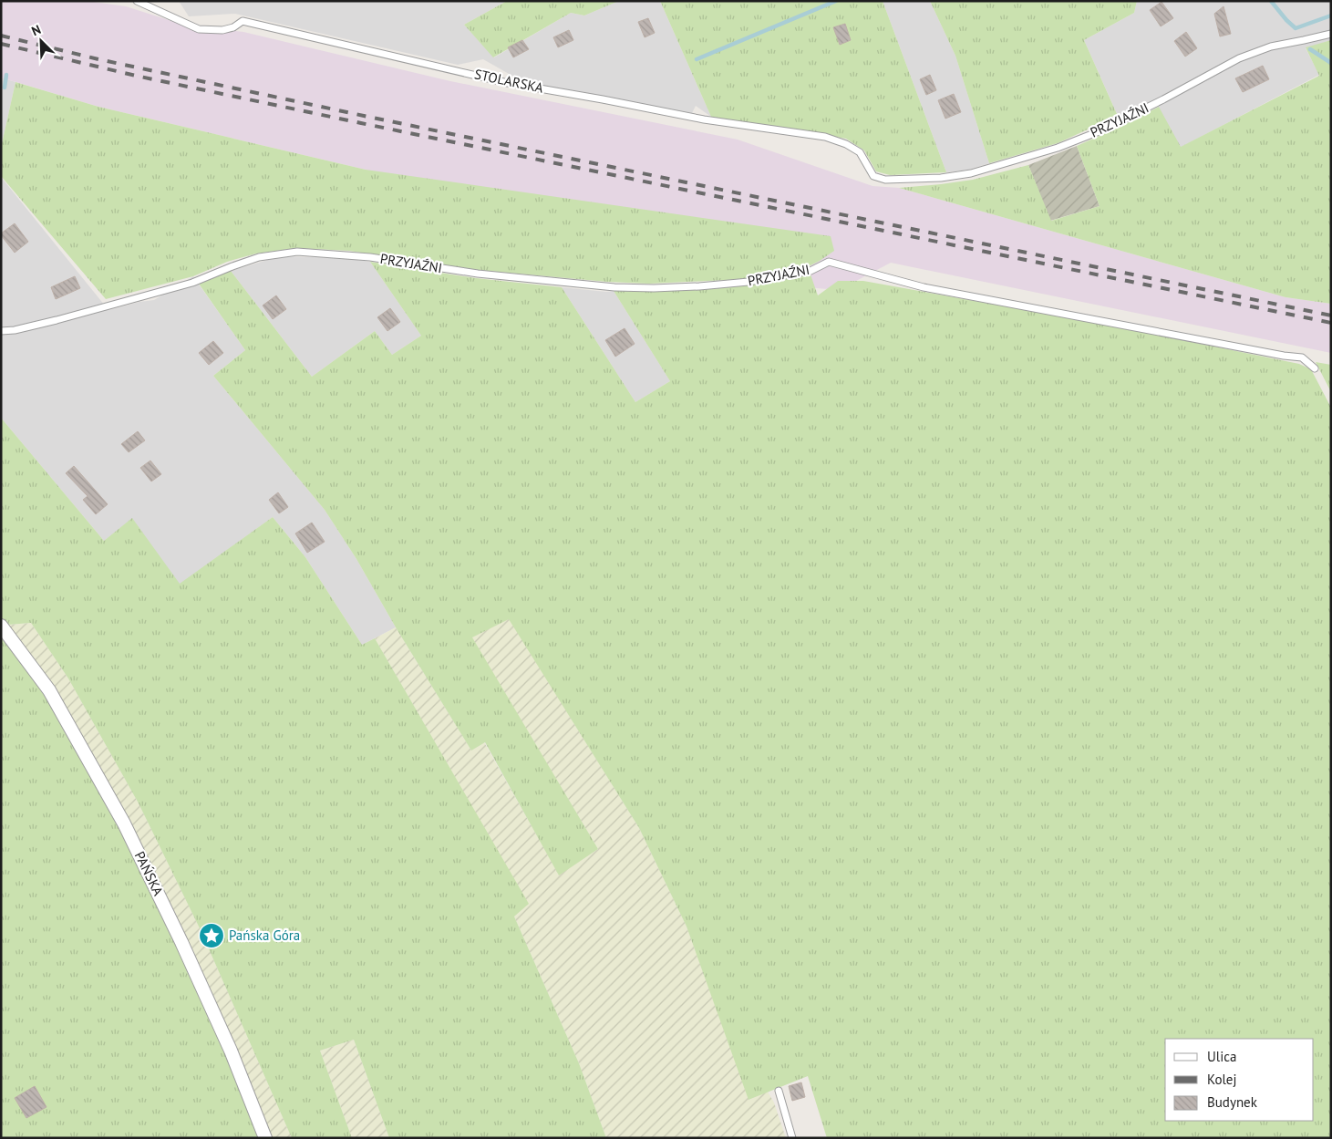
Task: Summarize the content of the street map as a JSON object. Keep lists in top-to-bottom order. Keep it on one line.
{"streets":{"street":["PAŃSKA"],"lane":["STOLARSKA","PRZYJAŹNI"]},"crossings":[["STOLARSKA","PRZYJAŹNI"]],"places":{"place":["Pańska Góra"]},"legend":["Ulica","Kolej","Budynek"],"north":"top left"}
